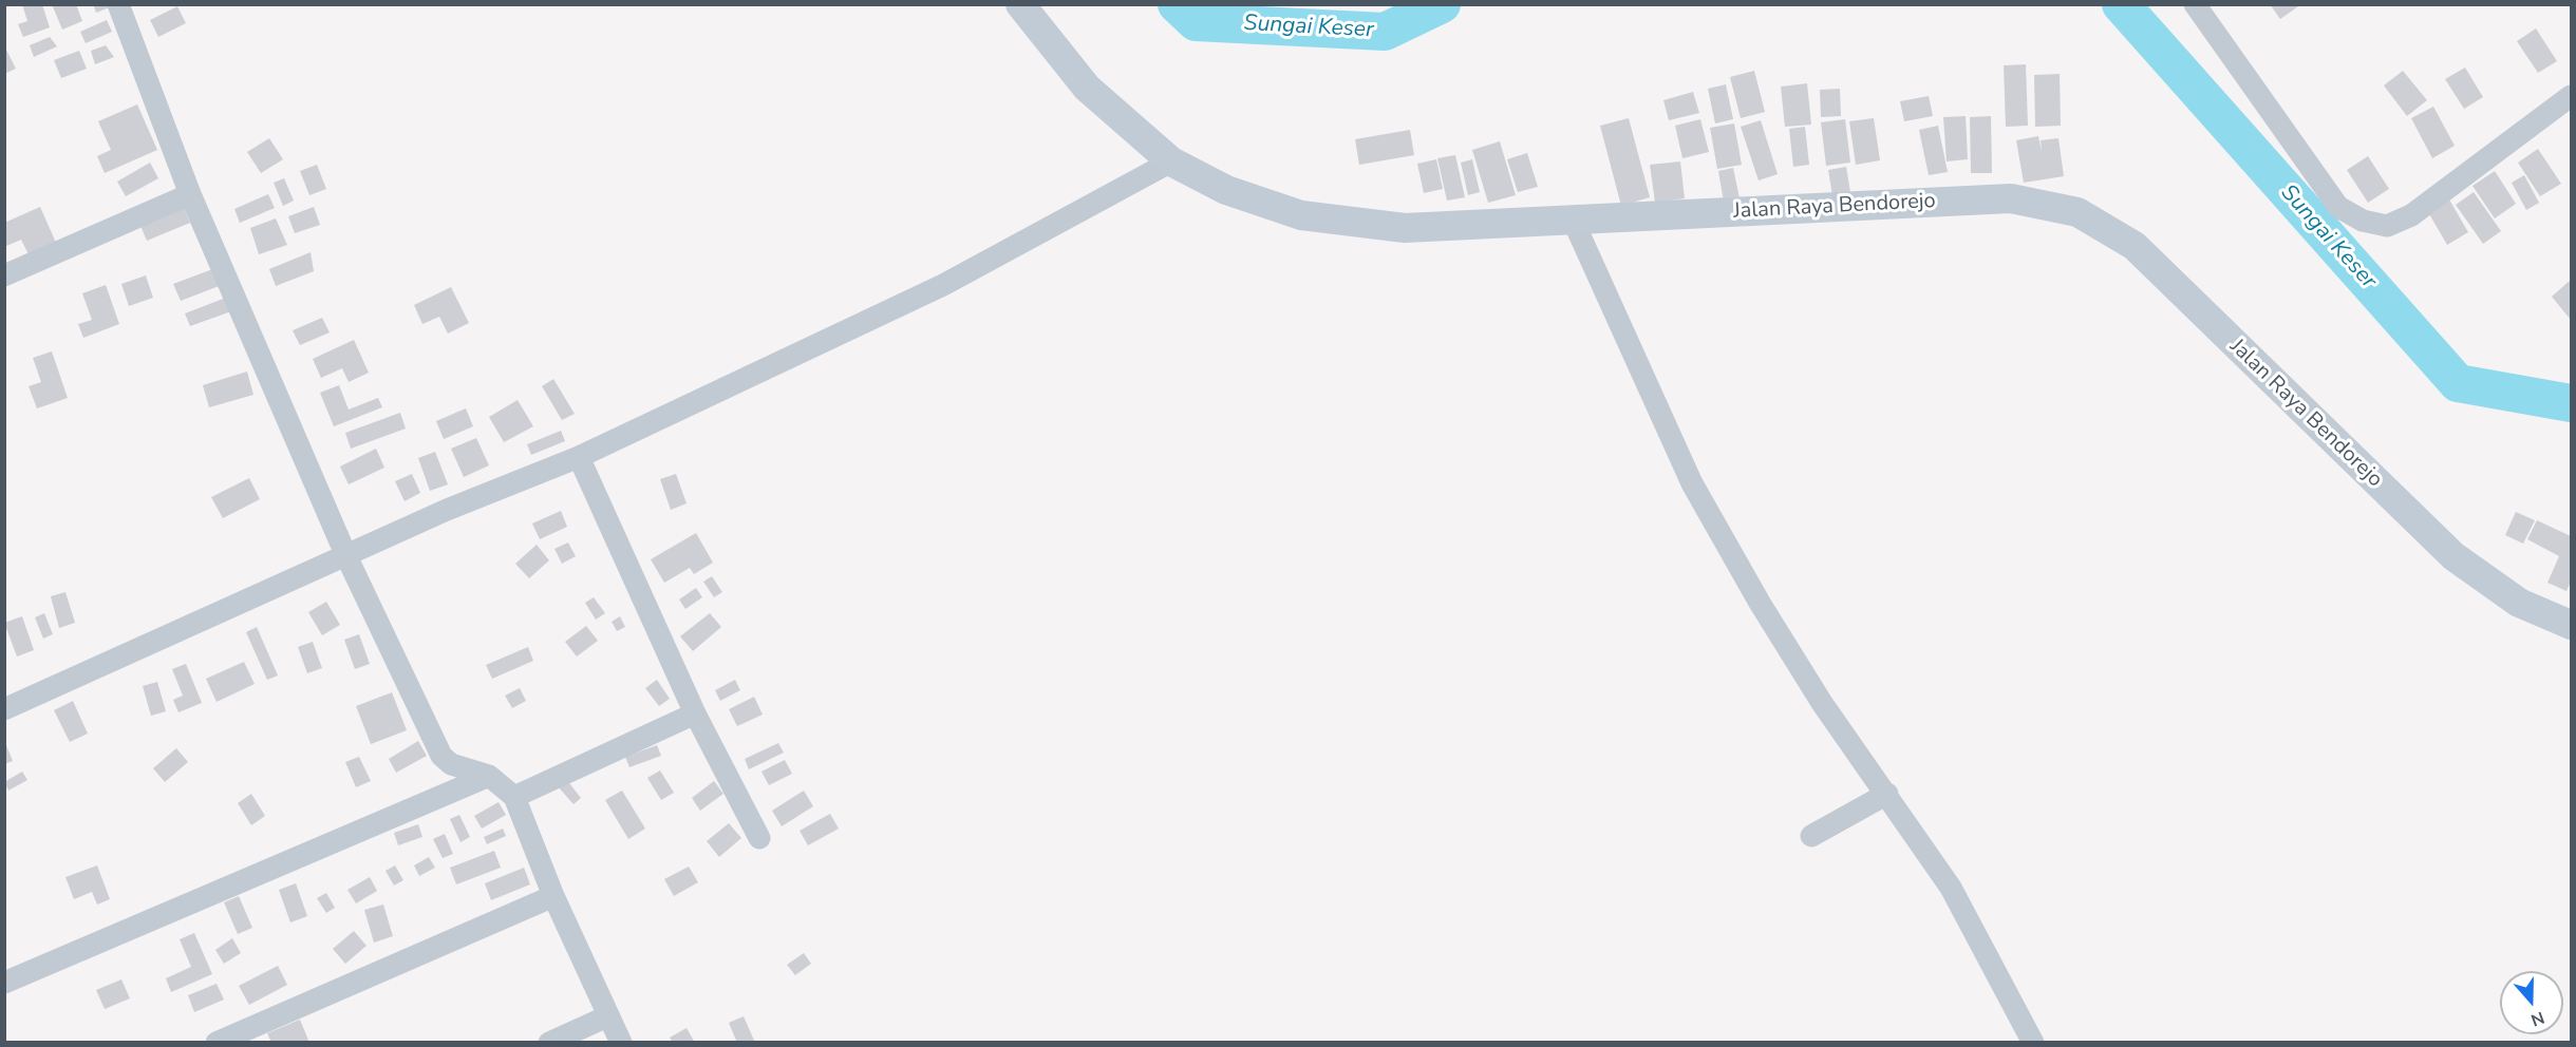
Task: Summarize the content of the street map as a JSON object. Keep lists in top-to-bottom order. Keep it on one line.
{"streets":{"main road":["Jalan Raya Bendorejo"]},"water":["Sungai Keser"],"north":"bottom"}
